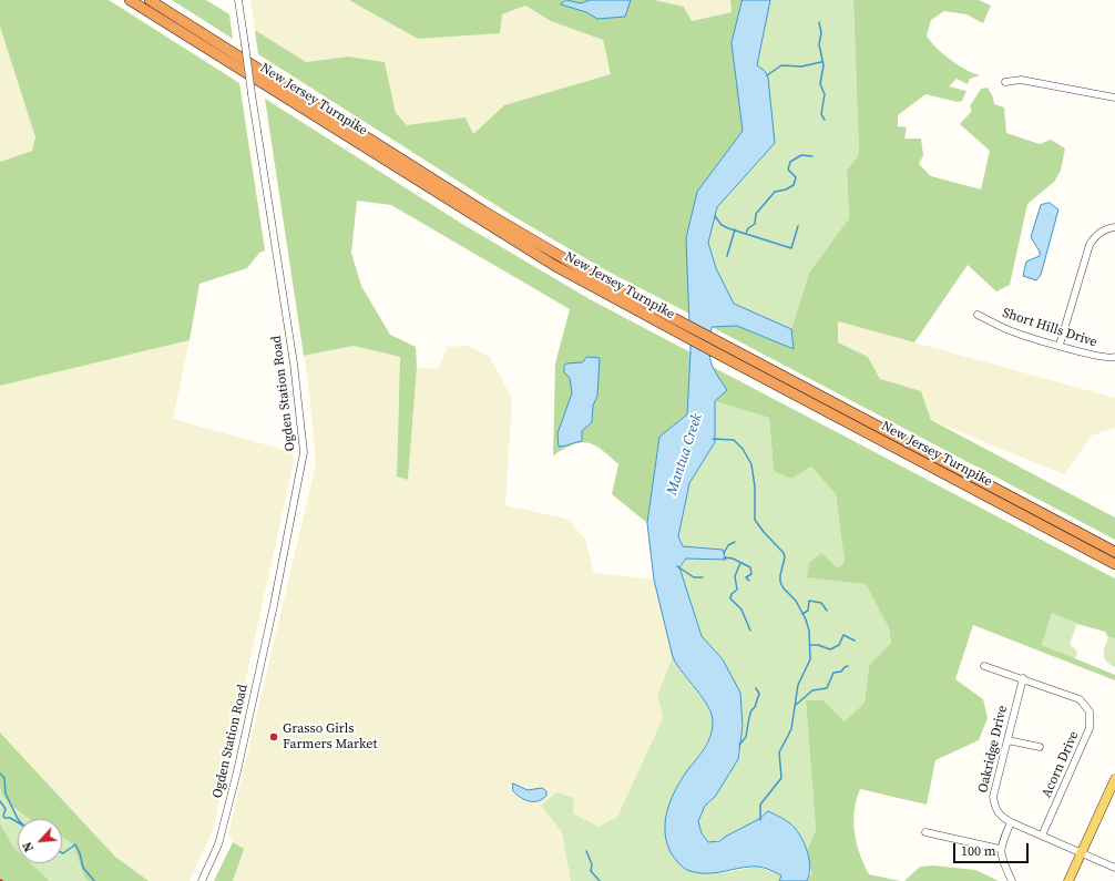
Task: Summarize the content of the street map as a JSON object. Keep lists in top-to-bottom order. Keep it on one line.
{"streets":{"highway":["New Jersey Turnpike"],"street":["Short Hills Drive","Ogden Station Road","Oakridge Drive","Acorn Drive"]},"crossings":[["Oakridge Drive","Acorn Drive"]],"water":["Mantua Creek"],"places":["Grasso Girls Farmers Market"],"scale_bar":"100 m","north":"bottom left"}
